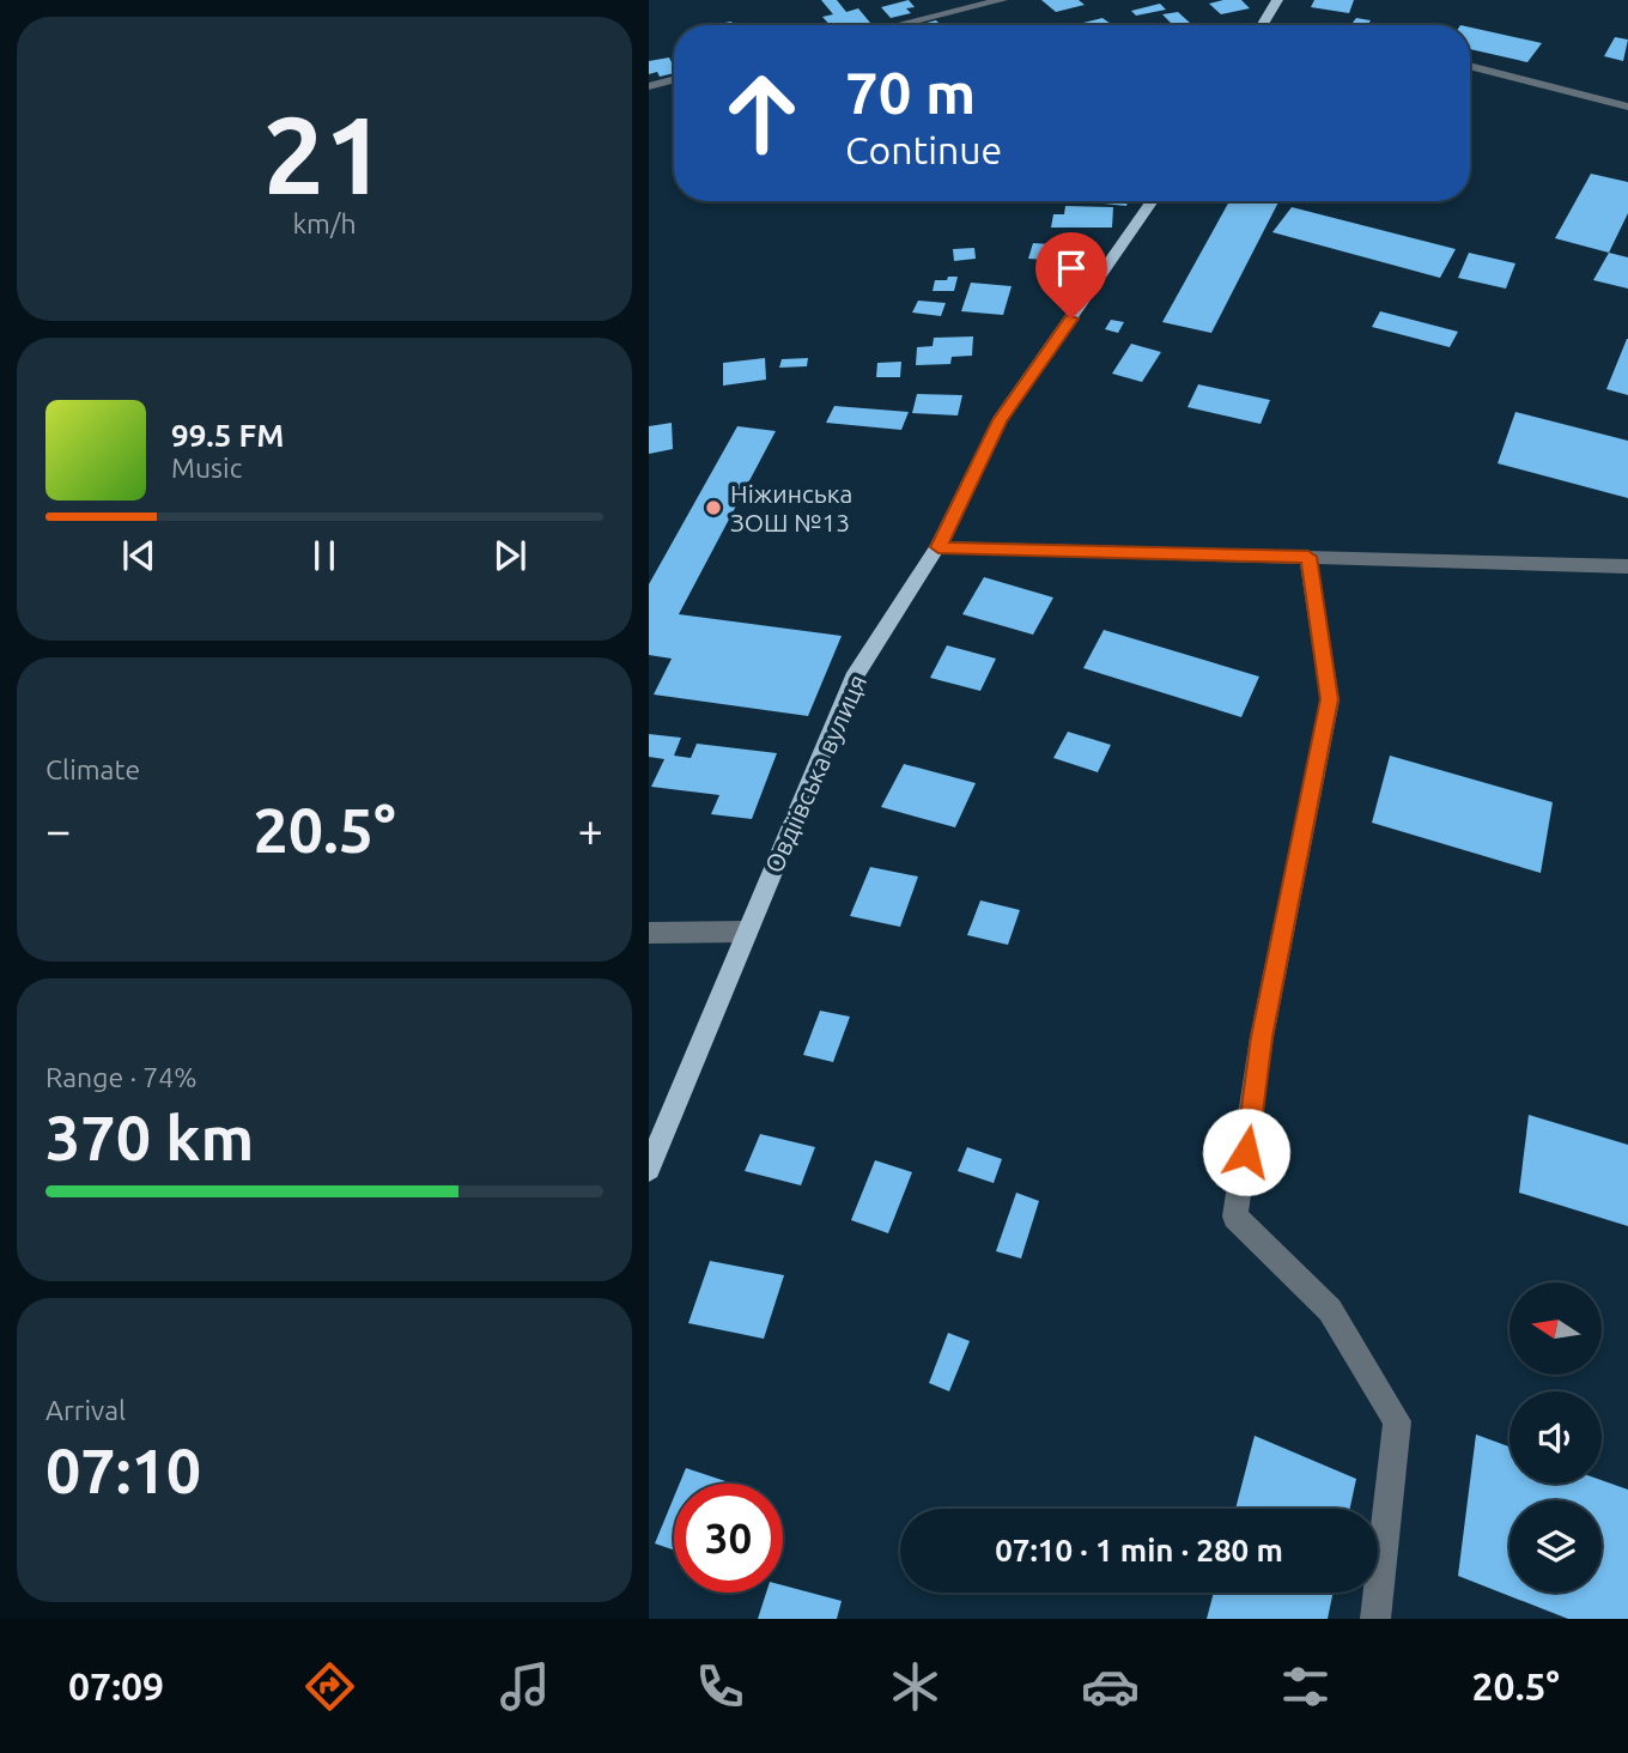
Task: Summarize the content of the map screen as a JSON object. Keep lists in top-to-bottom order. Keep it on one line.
{"streets":{"main road":["Овдіївська вулиця"]},"places":["Ніжинська ЗОШ №13"],"north":"left","page":{"tile":[["21","km/h"],"Climate",["Range · 74%","370 km"],["Arrival","07:10"]],"turn":["70 m","Continue"],"song":["99.5 FM","Music"],"heat":["−","20.5°","+"],"limit":"30","trip":"07:10 · 1 min · 280 m","tabs":["07:09","20.5°"]}}
